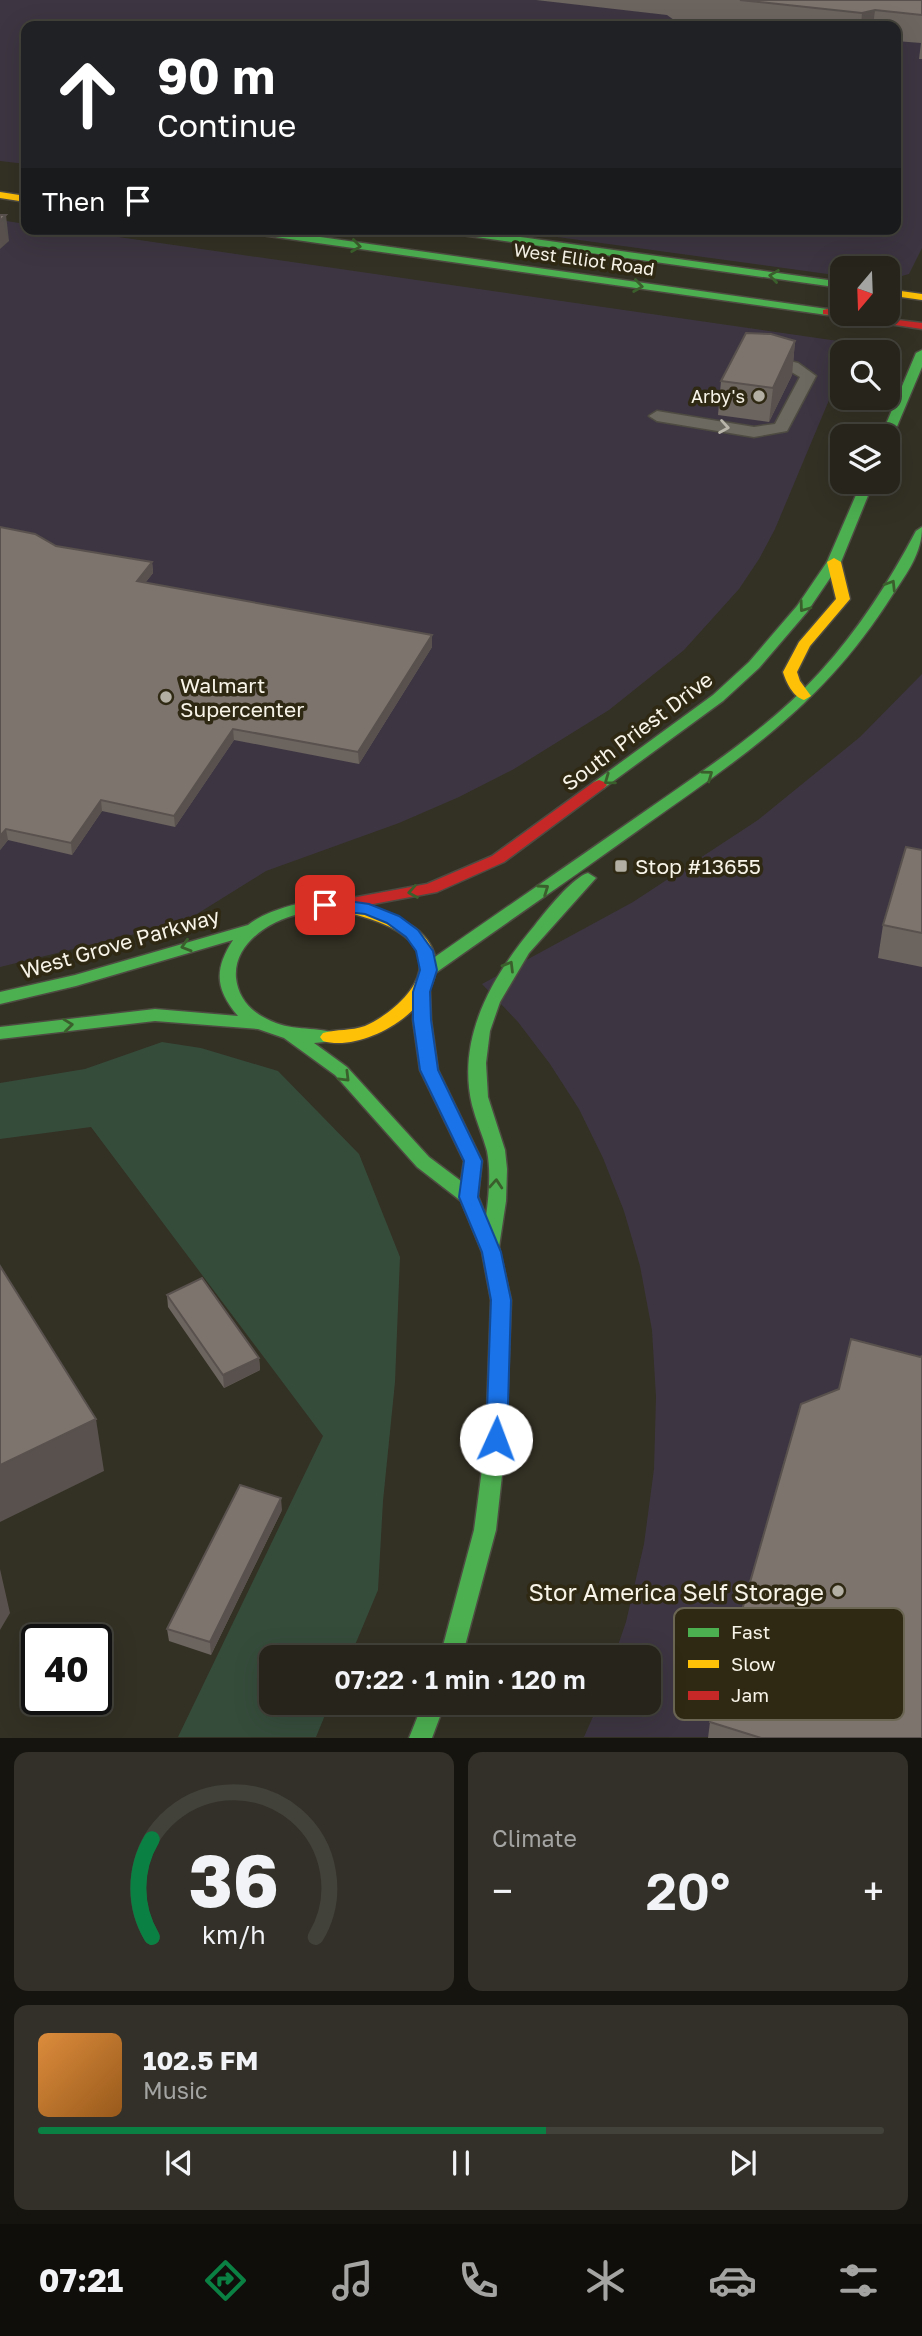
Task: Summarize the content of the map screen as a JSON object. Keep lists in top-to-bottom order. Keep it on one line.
{"streets":{"main road":["West Elliot Road","South Priest Drive","West Grove Parkway"]},"crossings":[["South Priest Drive","West Grove Parkway"]],"places":{"other":["Arby's","Walmart Supercenter","Stor America Self Storage"],"transit":["Stop #13655"]},"legend":["Fast","Slow","Jam"],"north":"bottom","page":{"turn":["90 m","Continue"],"then":"Then","limit":"40","trip":"07:22 · 1 min · 120 m","tile":"Climate","heat":["−","20°","+"],"song":["102.5 FM","Music"],"tabs":"07:21","gauge":["36","km/h"]}}
